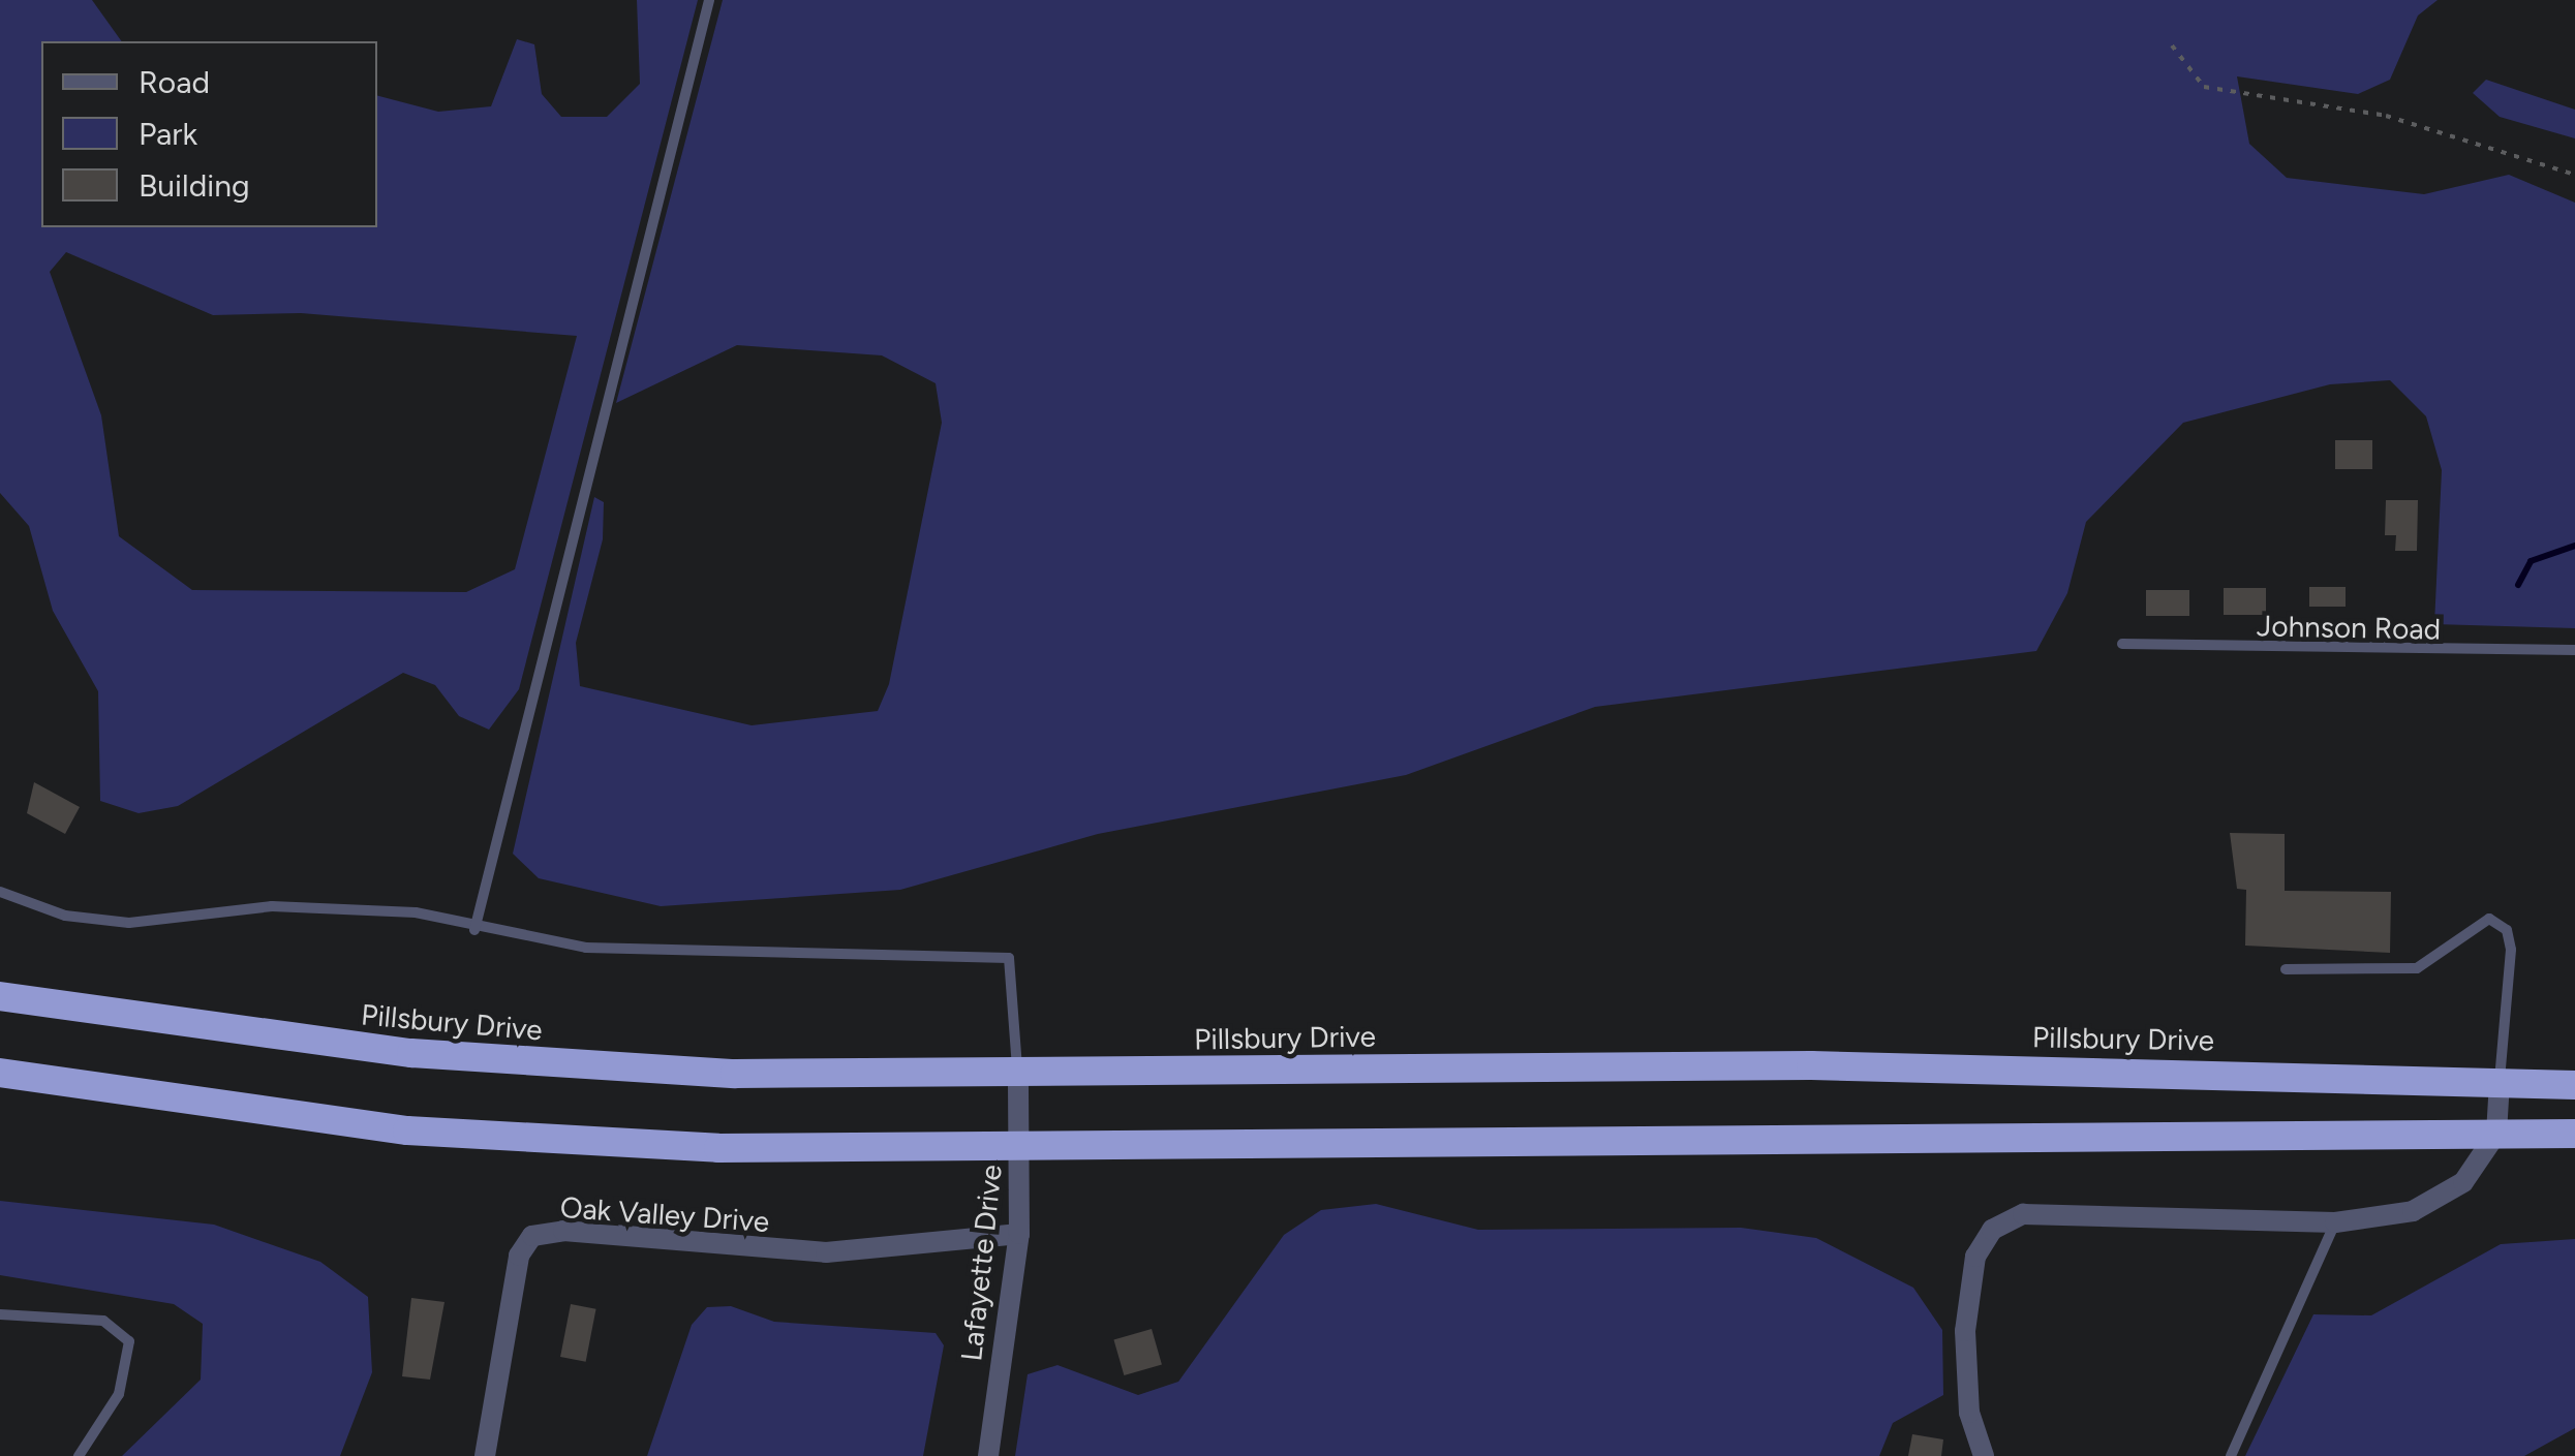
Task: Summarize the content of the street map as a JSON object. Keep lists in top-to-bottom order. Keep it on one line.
{"streets":{"highway":["Pillsbury Drive"],"street":["Oak Valley Drive","Lafayette Drive"],"lane":["Johnson Road"]},"crossings":[["Pillsbury Drive","Lafayette Drive"],["Oak Valley Drive","Lafayette Drive"]],"legend":["Road","Park","Building"]}
